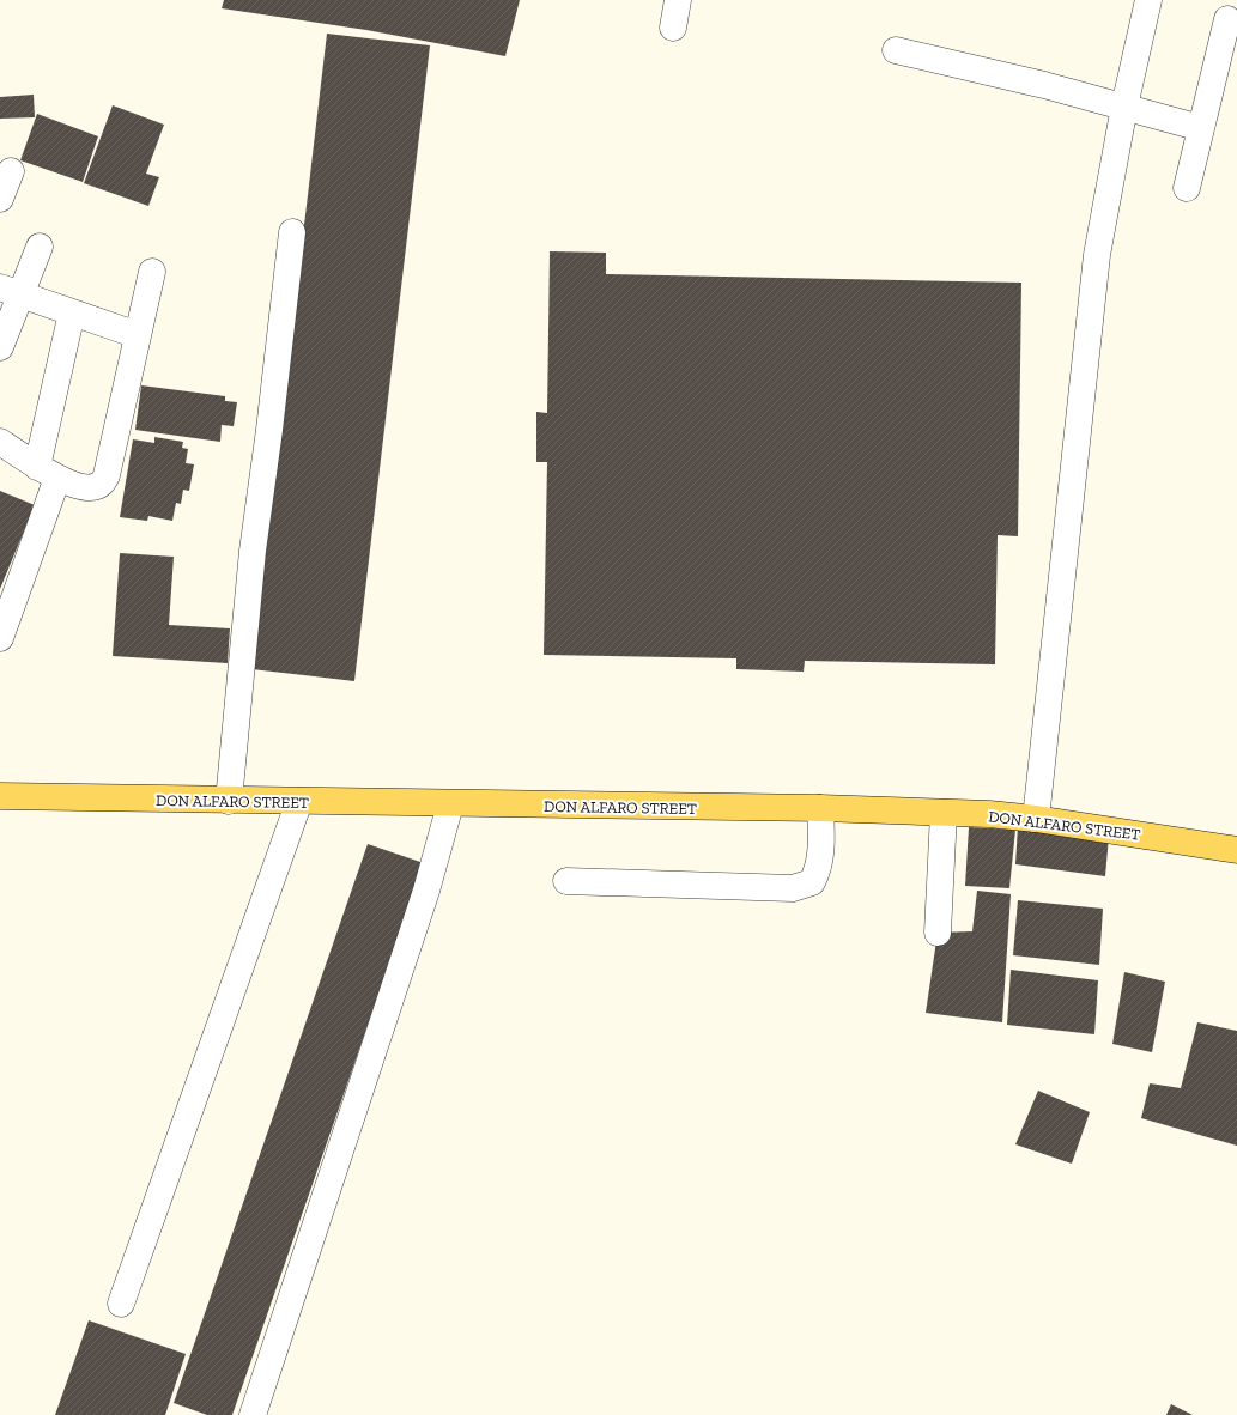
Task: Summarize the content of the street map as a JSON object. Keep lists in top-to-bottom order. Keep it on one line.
{"streets":{"main road":["DON ALFARO STREET"]}}
